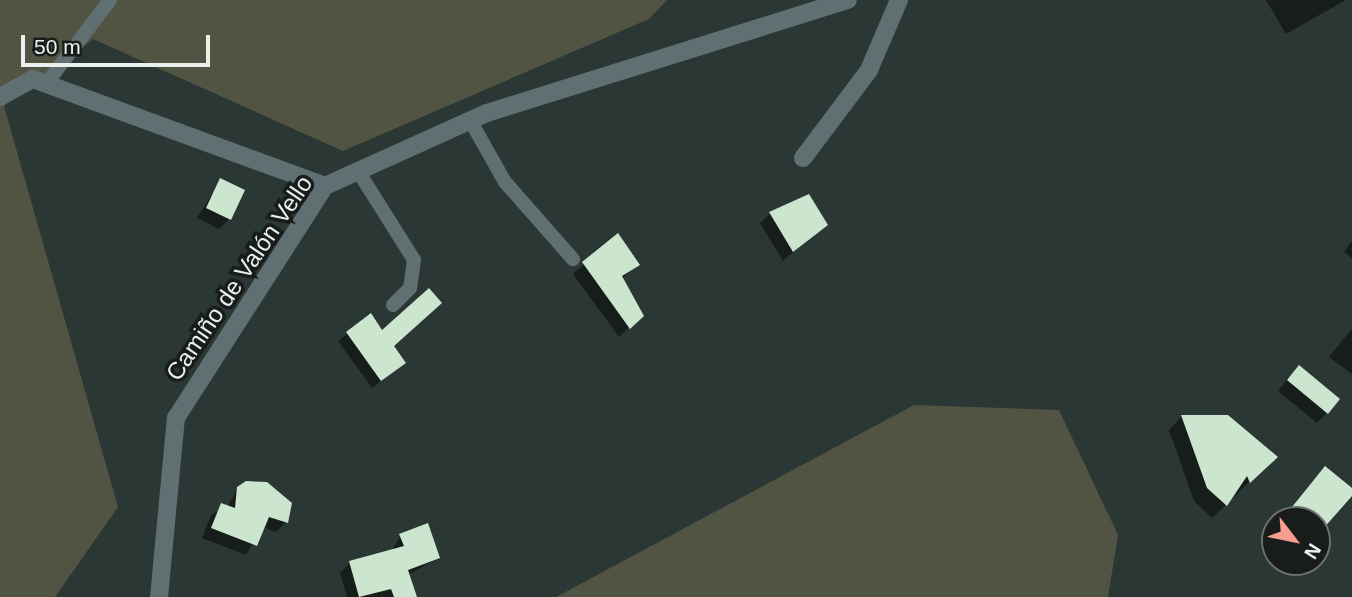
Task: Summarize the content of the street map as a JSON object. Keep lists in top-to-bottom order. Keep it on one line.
{"streets":{"street":["Camiño de Valón Vello"]},"scale_bar":"50 m","north":"bottom right"}
